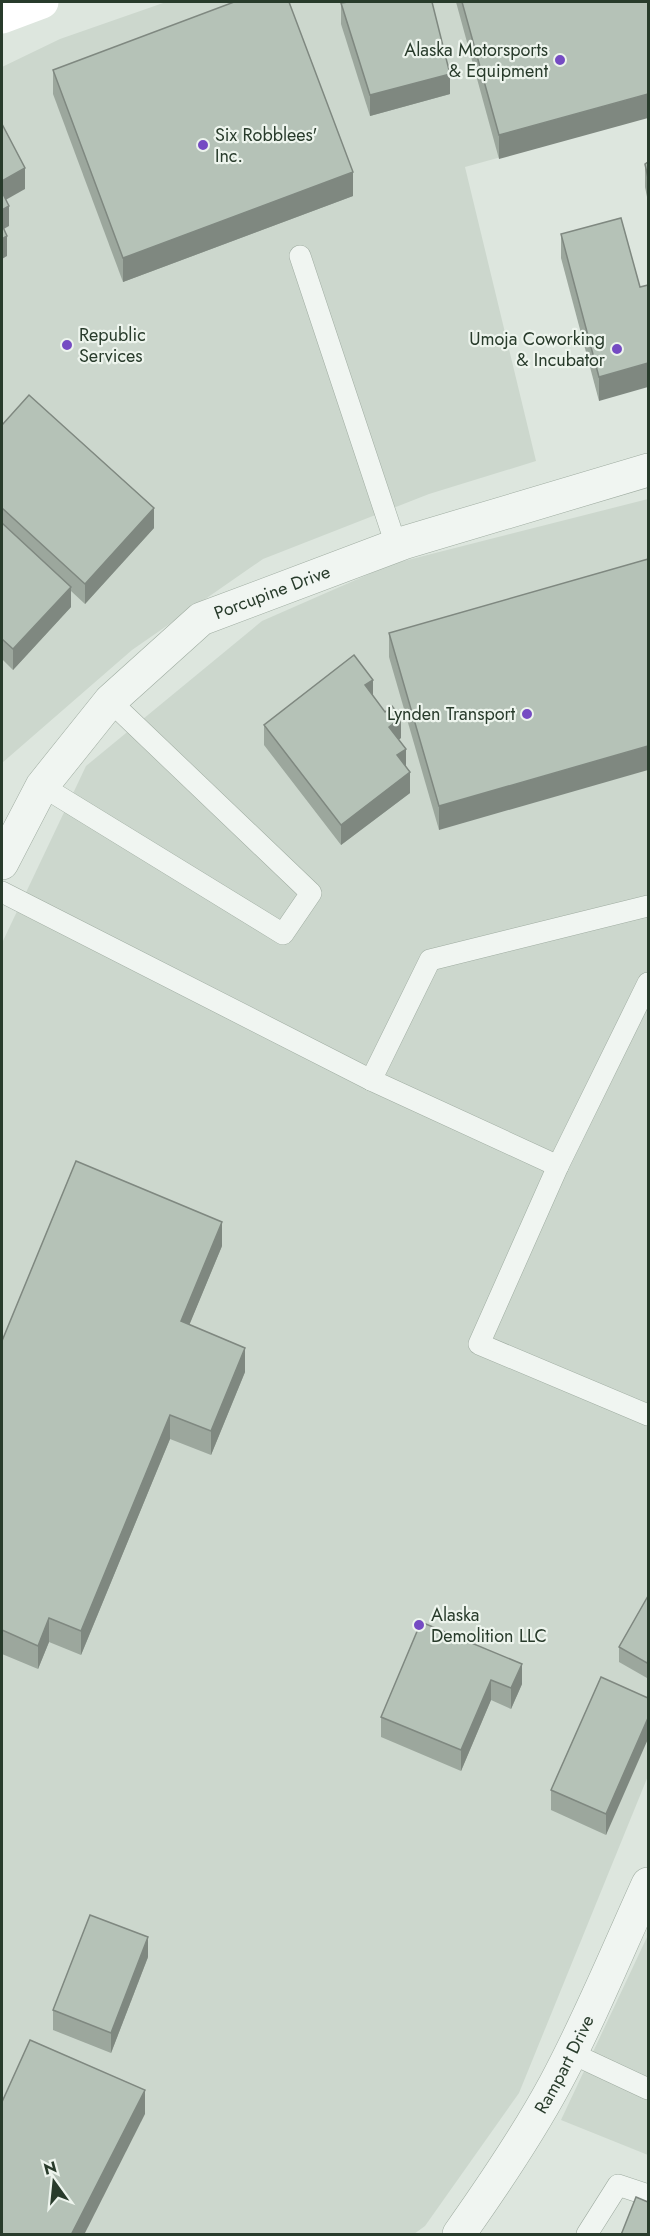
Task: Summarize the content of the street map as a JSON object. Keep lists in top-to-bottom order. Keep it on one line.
{"streets":{"street":["Porcupine Drive","Rampart Drive"]},"places":["Alaska Motorsports & Equipment","Six Robblees' Inc.","Republic Services","Umoja Coworking & Incubator","Lynden Transport","Alaska Demolition LLC"],"north":"top"}
